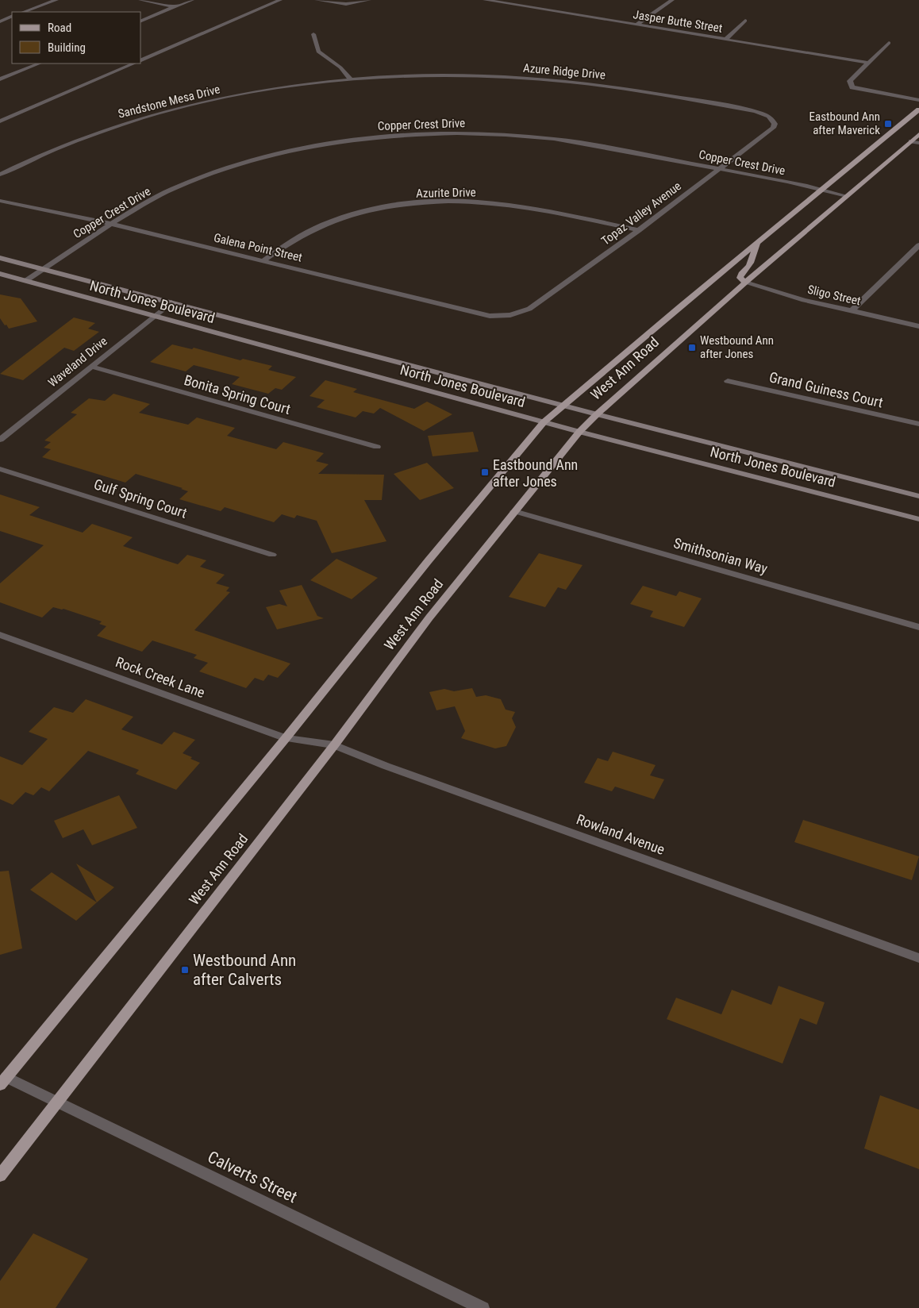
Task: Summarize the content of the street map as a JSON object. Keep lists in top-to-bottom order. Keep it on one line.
{"streets":{"main road":["North Jones Boulevard","West Ann Road"],"street":["Jasper Butte Street","Azure Ridge Drive","Sandstone Mesa Drive","Copper Crest Drive","Azurite Drive","Topaz Valley Avenue","Galena Point Street","Sligo Street","Waveland Drive","Grand Guiness Court","Bonita Spring Court","Gulf Spring Court","Smithsonian Way","Rock Creek Lane","Rowland Avenue","Calverts Street"]},"crossings":[["Azure Ridge Drive","Sandstone Mesa Drive"],["Azure Ridge Drive","Topaz Valley Avenue"],["Copper Crest Drive","Topaz Valley Avenue"],["Copper Crest Drive","Galena Point Street"],["Copper Crest Drive","North Jones Boulevard"],["Copper Crest Drive","West Ann Road"],["Azurite Drive","Topaz Valley Avenue"],["Azurite Drive","Galena Point Street"],["Topaz Valley Avenue","Galena Point Street"],["Sligo Street","West Ann Road"],["North Jones Boulevard","Waveland Drive"],["North Jones Boulevard","West Ann Road"],["Waveland Drive","Bonita Spring Court"],["West Ann Road","Smithsonian Way"],["West Ann Road","Rock Creek Lane"],["West Ann Road","Rowland Avenue"],["West Ann Road","Calverts Street"],["Rock Creek Lane","Rowland Avenue"]],"places":{"transit":["Eastbound Ann after Maverick","Westbound Ann after Jones","Eastbound Ann after Jones","Westbound Ann after Calverts"]},"legend":["Road","Building"]}
